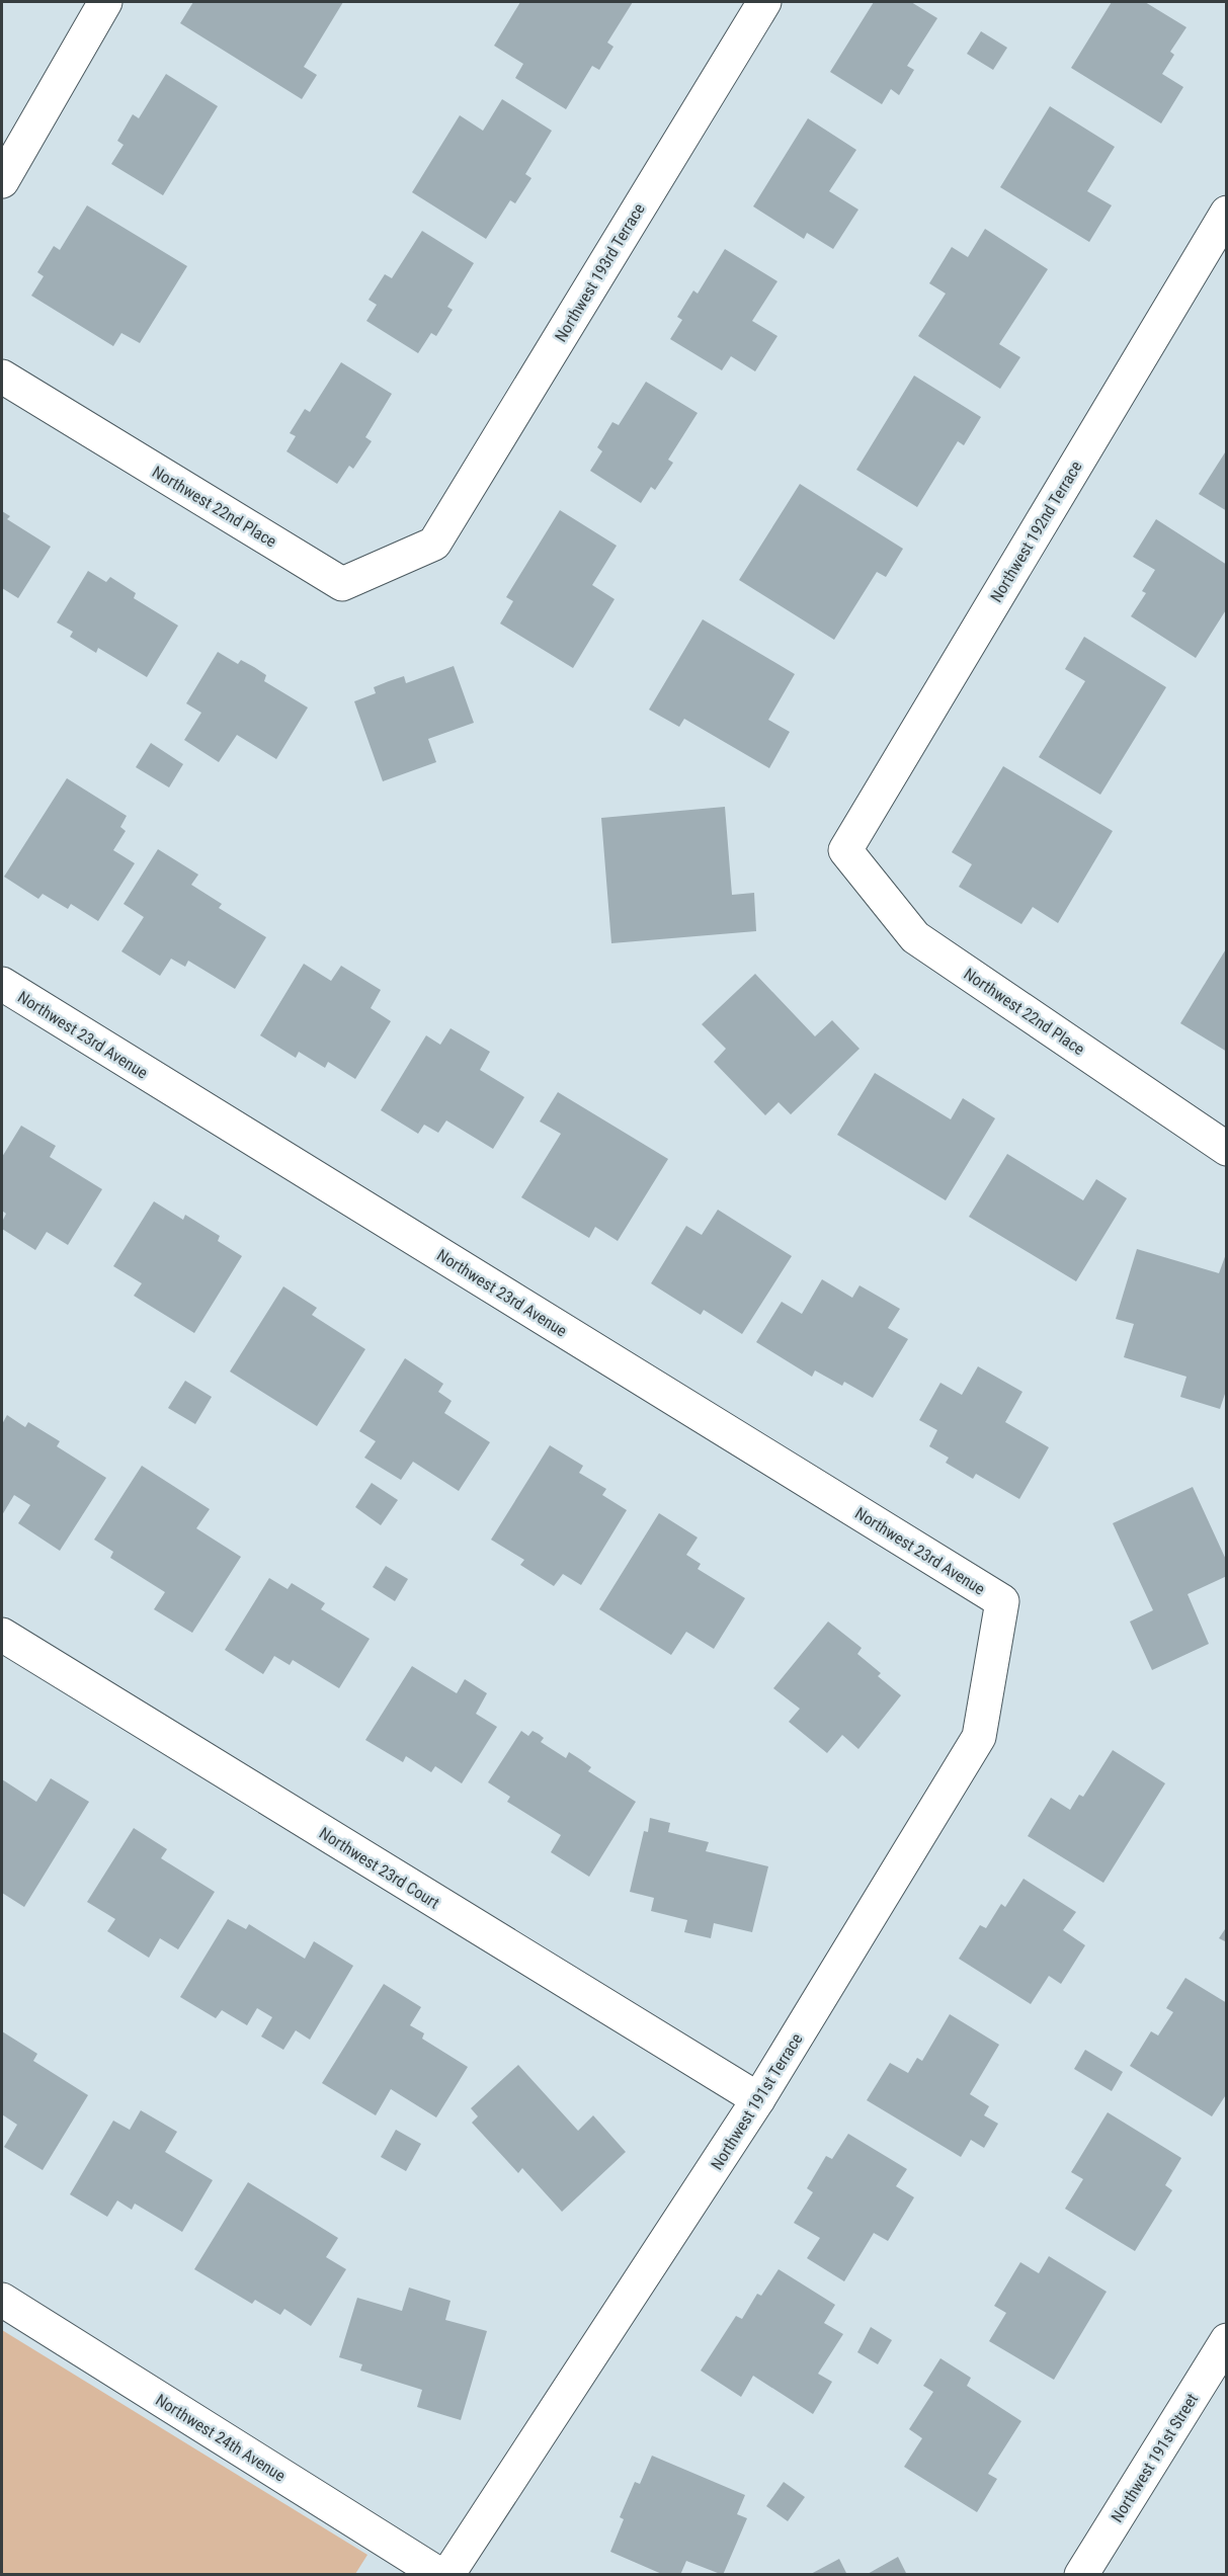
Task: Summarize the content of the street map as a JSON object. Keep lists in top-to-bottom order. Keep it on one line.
{"streets":{"street":["Northwest 193rd Terrace","Northwest 22nd Place","Northwest 192nd Terrace","Northwest 23rd Avenue","Northwest 23rd Court","Northwest 191st Terrace","Northwest 24th Avenue","Northwest 191st Street"]},"crossings":[["Northwest 193rd Terrace","Northwest 22nd Place"],["Northwest 22nd Place","Northwest 192nd Terrace"],["Northwest 23rd Avenue","Northwest 191st Terrace"],["Northwest 23rd Court","Northwest 191st Terrace"]]}
